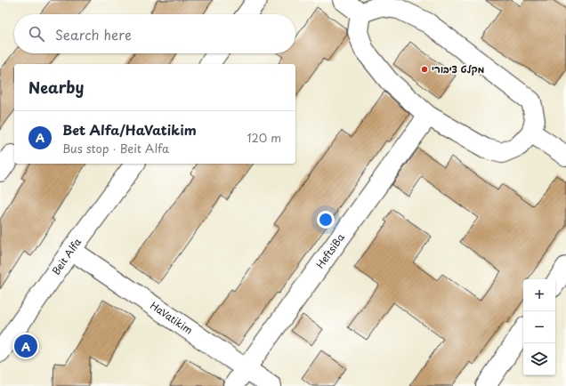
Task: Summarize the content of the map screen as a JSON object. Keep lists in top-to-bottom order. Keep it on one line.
{"streets":{"street":["HeftsiBa","Beit Alfa","HaVatikim"]},"crossings":[["HeftsiBa","HaVatikim"],["Beit Alfa","HaVatikim"]],"places":["מקלט ציבורי"],"page":{"search":"Search here","heading":"Nearby","list":[{"mark":"A","name":"Bet Alfa/HaVatikim","note":"Bus stop · Beit Alfa","value":"120 m"}],"map_buttons":["+","−"],"pins":"A"}}
